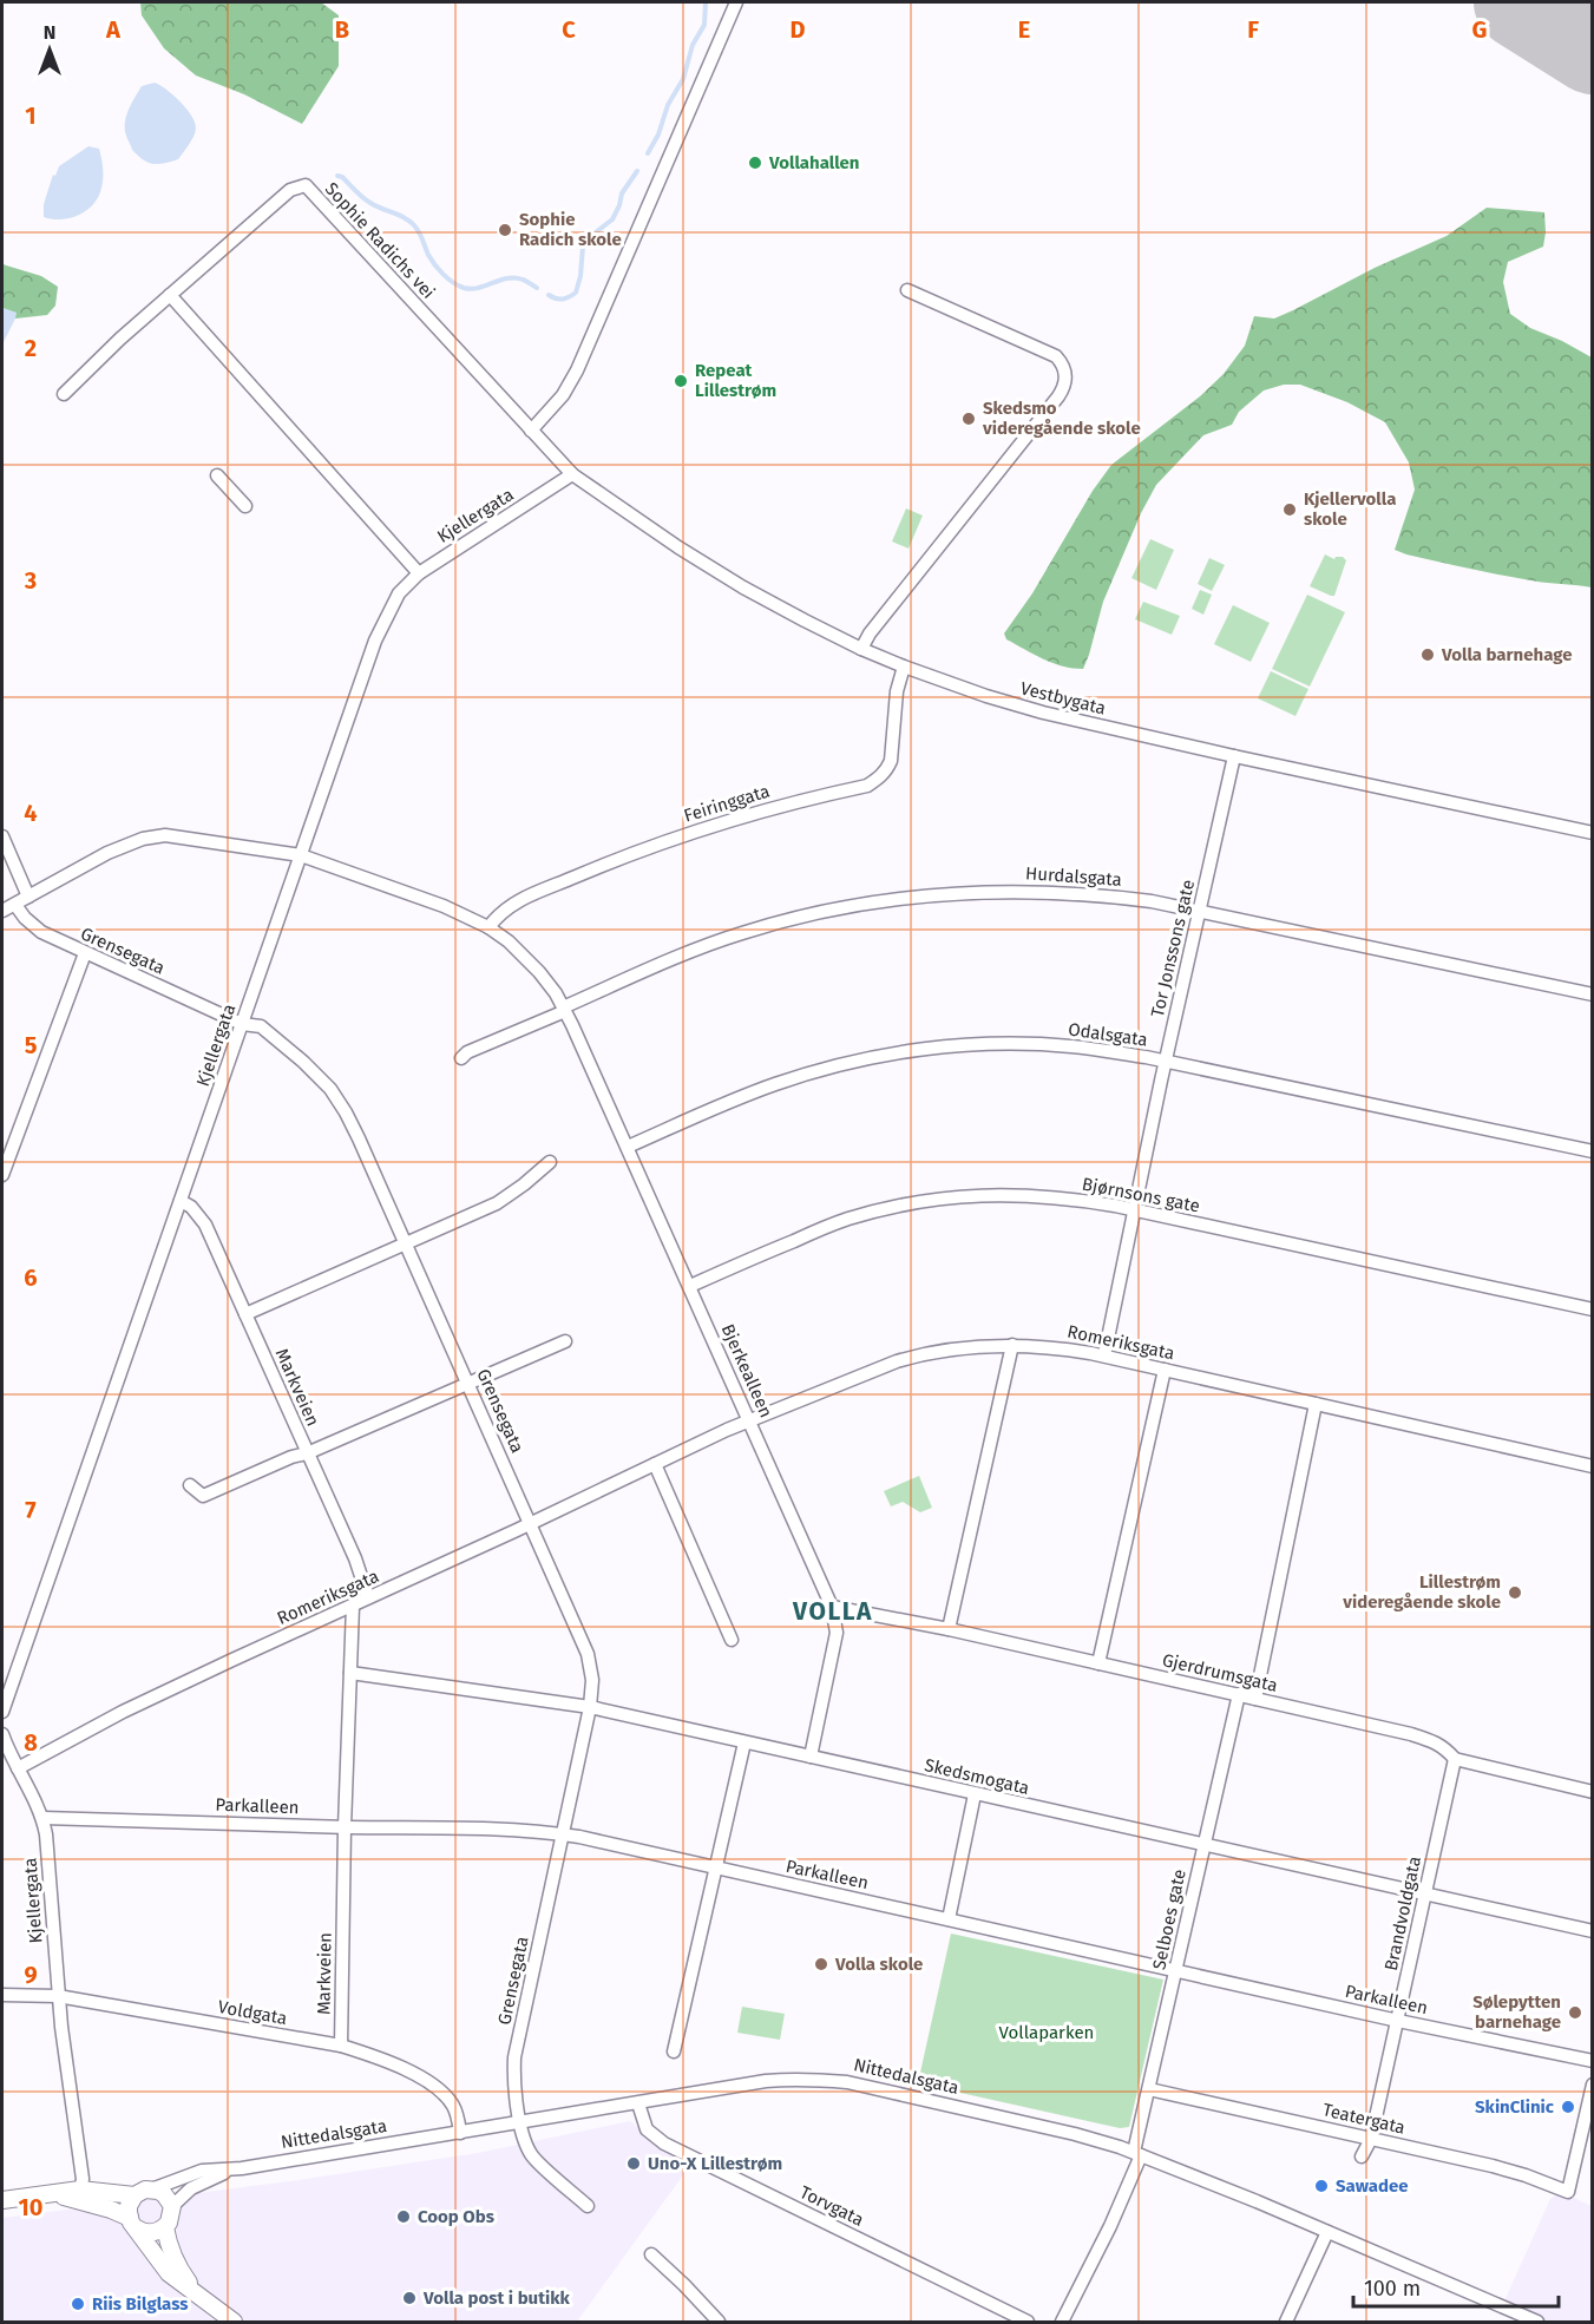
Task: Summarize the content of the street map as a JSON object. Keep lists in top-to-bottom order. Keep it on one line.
{"streets":{"street":["Sophie Radichs vei","Kjellergata","Vestbygata","Feiringgata","Hurdalsgata","Tor Jonssons gate","Grensegata","Odalsgata","Bjørnsons gate","Romeriksgata","Bjerkealleen","Markveien","Gjerdrumsgata","Skedsmogata","Parkalleen","Brandvoldgata","Selboes gate","Voldgata","Nittedalsgata","Teatergata","Torvgata"]},"crossings":[["Sophie Radichs vei","Kjellergata"],["Sophie Radichs vei","Vestbygata"],["Kjellergata","Vestbygata"],["Kjellergata","Grensegata"],["Kjellergata","Romeriksgata"],["Kjellergata","Bjerkealleen"],["Kjellergata","Markveien"],["Kjellergata","Parkalleen"],["Kjellergata","Voldgata"],["Vestbygata","Feiringgata"],["Vestbygata","Tor Jonssons gate"],["Feiringgata","Bjerkealleen"],["Hurdalsgata","Tor Jonssons gate"],["Hurdalsgata","Bjerkealleen"],["Tor Jonssons gate","Odalsgata"],["Tor Jonssons gate","Bjørnsons gate"],["Tor Jonssons gate","Romeriksgata"],["Grensegata","Romeriksgata"],["Grensegata","Bjerkealleen"],["Grensegata","Skedsmogata"],["Grensegata","Parkalleen"],["Grensegata","Nittedalsgata"],["Odalsgata","Bjerkealleen"],["Bjørnsons gate","Bjerkealleen"],["Romeriksgata","Bjerkealleen"],["Romeriksgata","Markveien"],["Bjerkealleen","Gjerdrumsgata"],["Bjerkealleen","Skedsmogata"],["Markveien","Skedsmogata"],["Markveien","Parkalleen"],["Markveien","Voldgata"],["Gjerdrumsgata","Brandvoldgata"],["Gjerdrumsgata","Selboes gate"],["Skedsmogata","Brandvoldgata"],["Skedsmogata","Selboes gate"],["Parkalleen","Brandvoldgata"],["Parkalleen","Selboes gate"],["Brandvoldgata","Teatergata"],["Selboes gate","Nittedalsgata"],["Selboes gate","Teatergata"],["Voldgata","Nittedalsgata"],["Nittedalsgata","Torvgata"]],"districts":["VOLLA"],"parks":["Vollaparken"],"places":["Vollahallen","Sophie Radich skole","Repeat Lillestrøm","Skedsmo videregående skole","Kjellervolla skole","Volla barnehage","Lillestrøm videregående skole","Volla skole","Sølepytten barnehage","SkinClinic","Uno-X Lillestrøm","Sawadee","Coop Obs","Volla post i butikk","Riis Bilglass"],"scale_bar":"100 m","north":"top","grid":{"columns":["A","B","C","D","E","F","G"],"rows":["1","2","3","4","5","6","7","8","9","10"]}}
